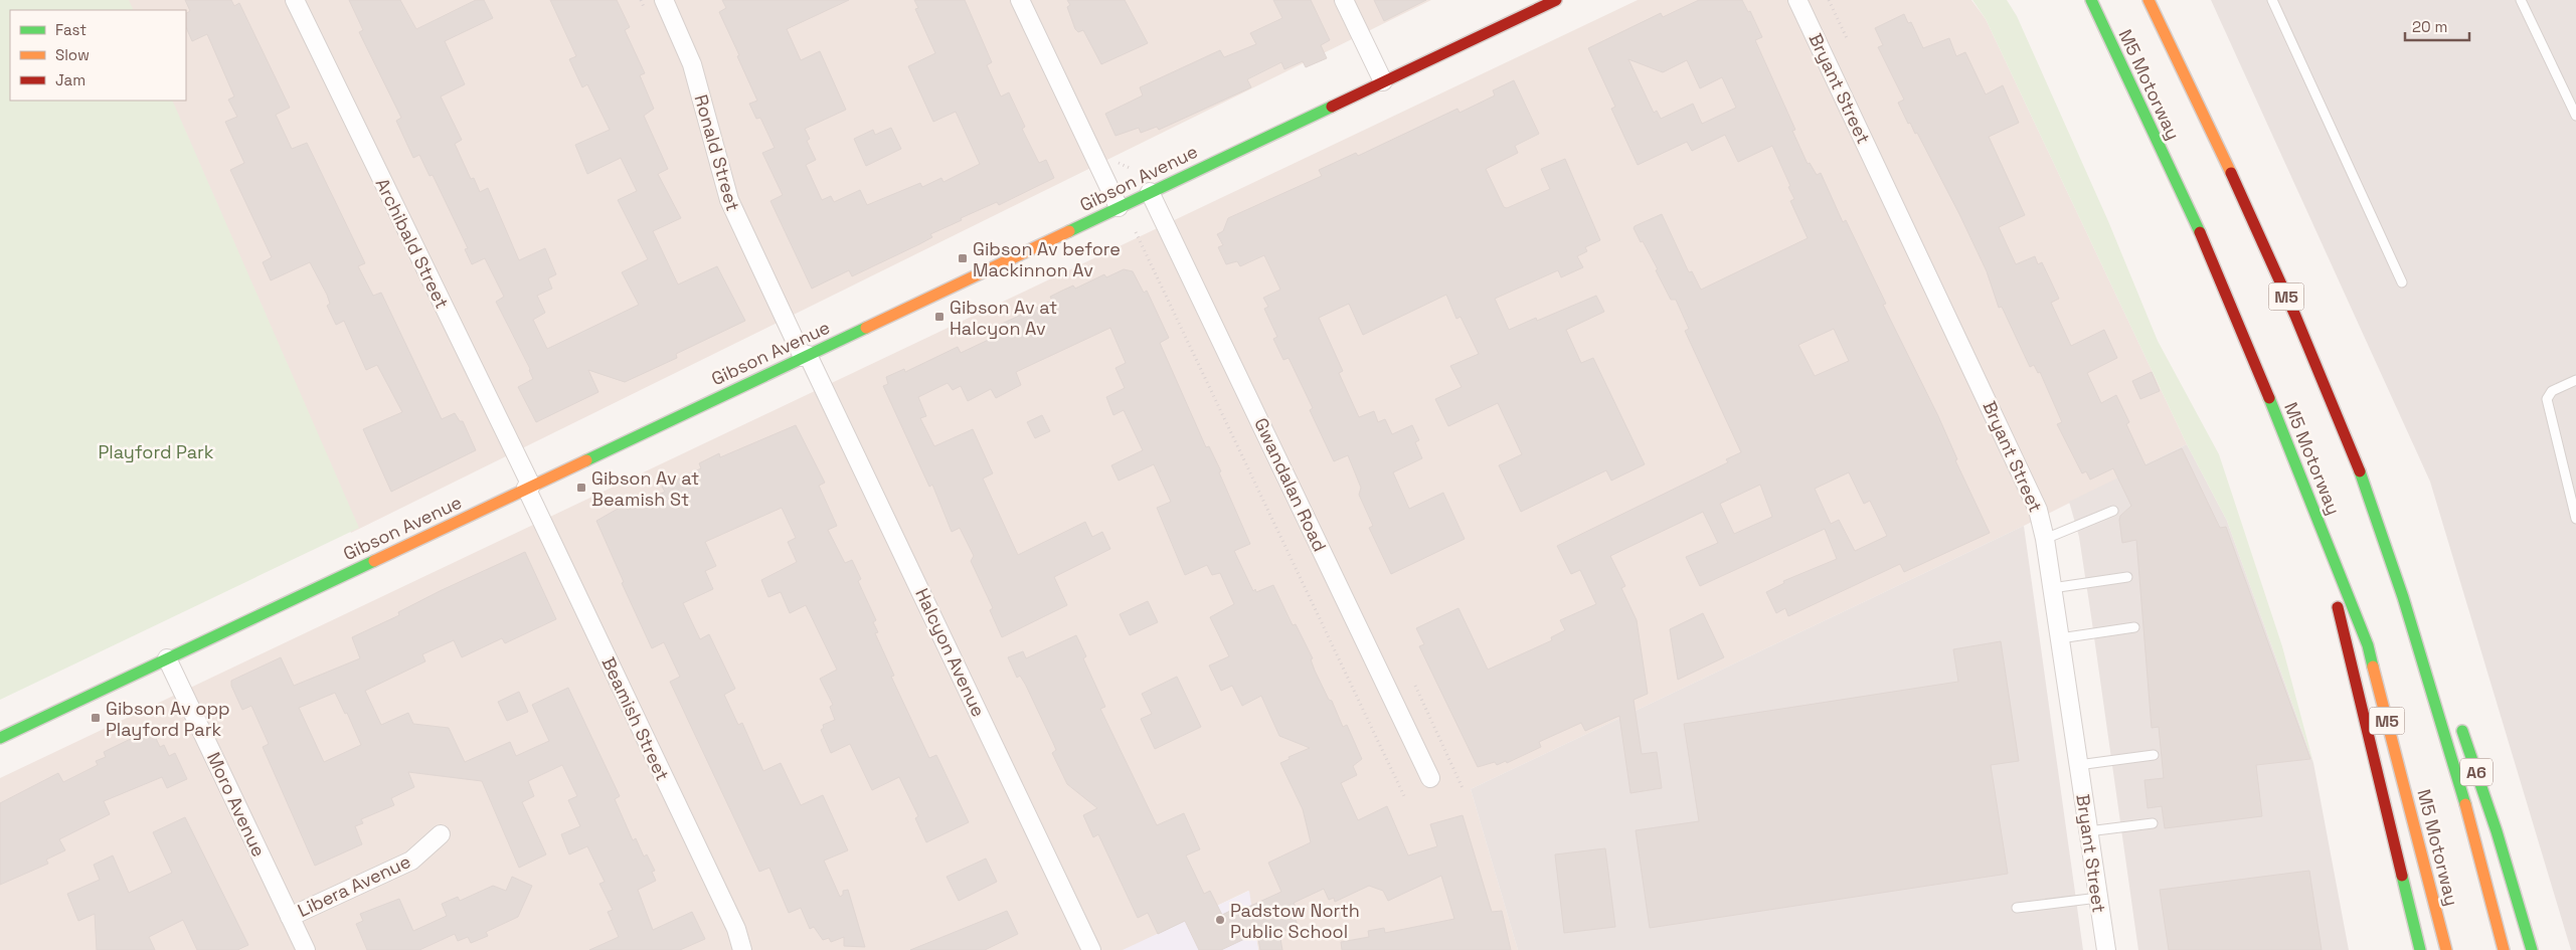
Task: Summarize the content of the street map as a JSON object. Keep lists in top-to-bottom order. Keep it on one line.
{"streets":{"main road":["M5 Motorway","Gibson Avenue","M5","A6"],"street":["Bryant Street","Ronald Street","Archibald Street","Gwandalan Road","Halcyon Avenue","Beamish Street","Moro Avenue","Libera Avenue"]},"crossings":[["M5 Motorway","M5"],["Ronald Street","Gibson Avenue"],["Ronald Street","Halcyon Avenue"],["Gibson Avenue","Archibald Street"],["Gibson Avenue","Gwandalan Road"],["Gibson Avenue","Halcyon Avenue"],["Gibson Avenue","Beamish Street"],["Gibson Avenue","Moro Avenue"],["Archibald Street","Beamish Street"],["Moro Avenue","Libera Avenue"]],"parks":["Playford Park"],"places":{"transit":["Gibson Av before Mackinnon Av","Gibson Av at Halcyon Av","Gibson Av at Beamish St","Gibson Av opp Playford Park"],"other":["Padstow North Public School"]},"legend":["Fast","Slow","Jam"],"scale_bar":"20 m"}
